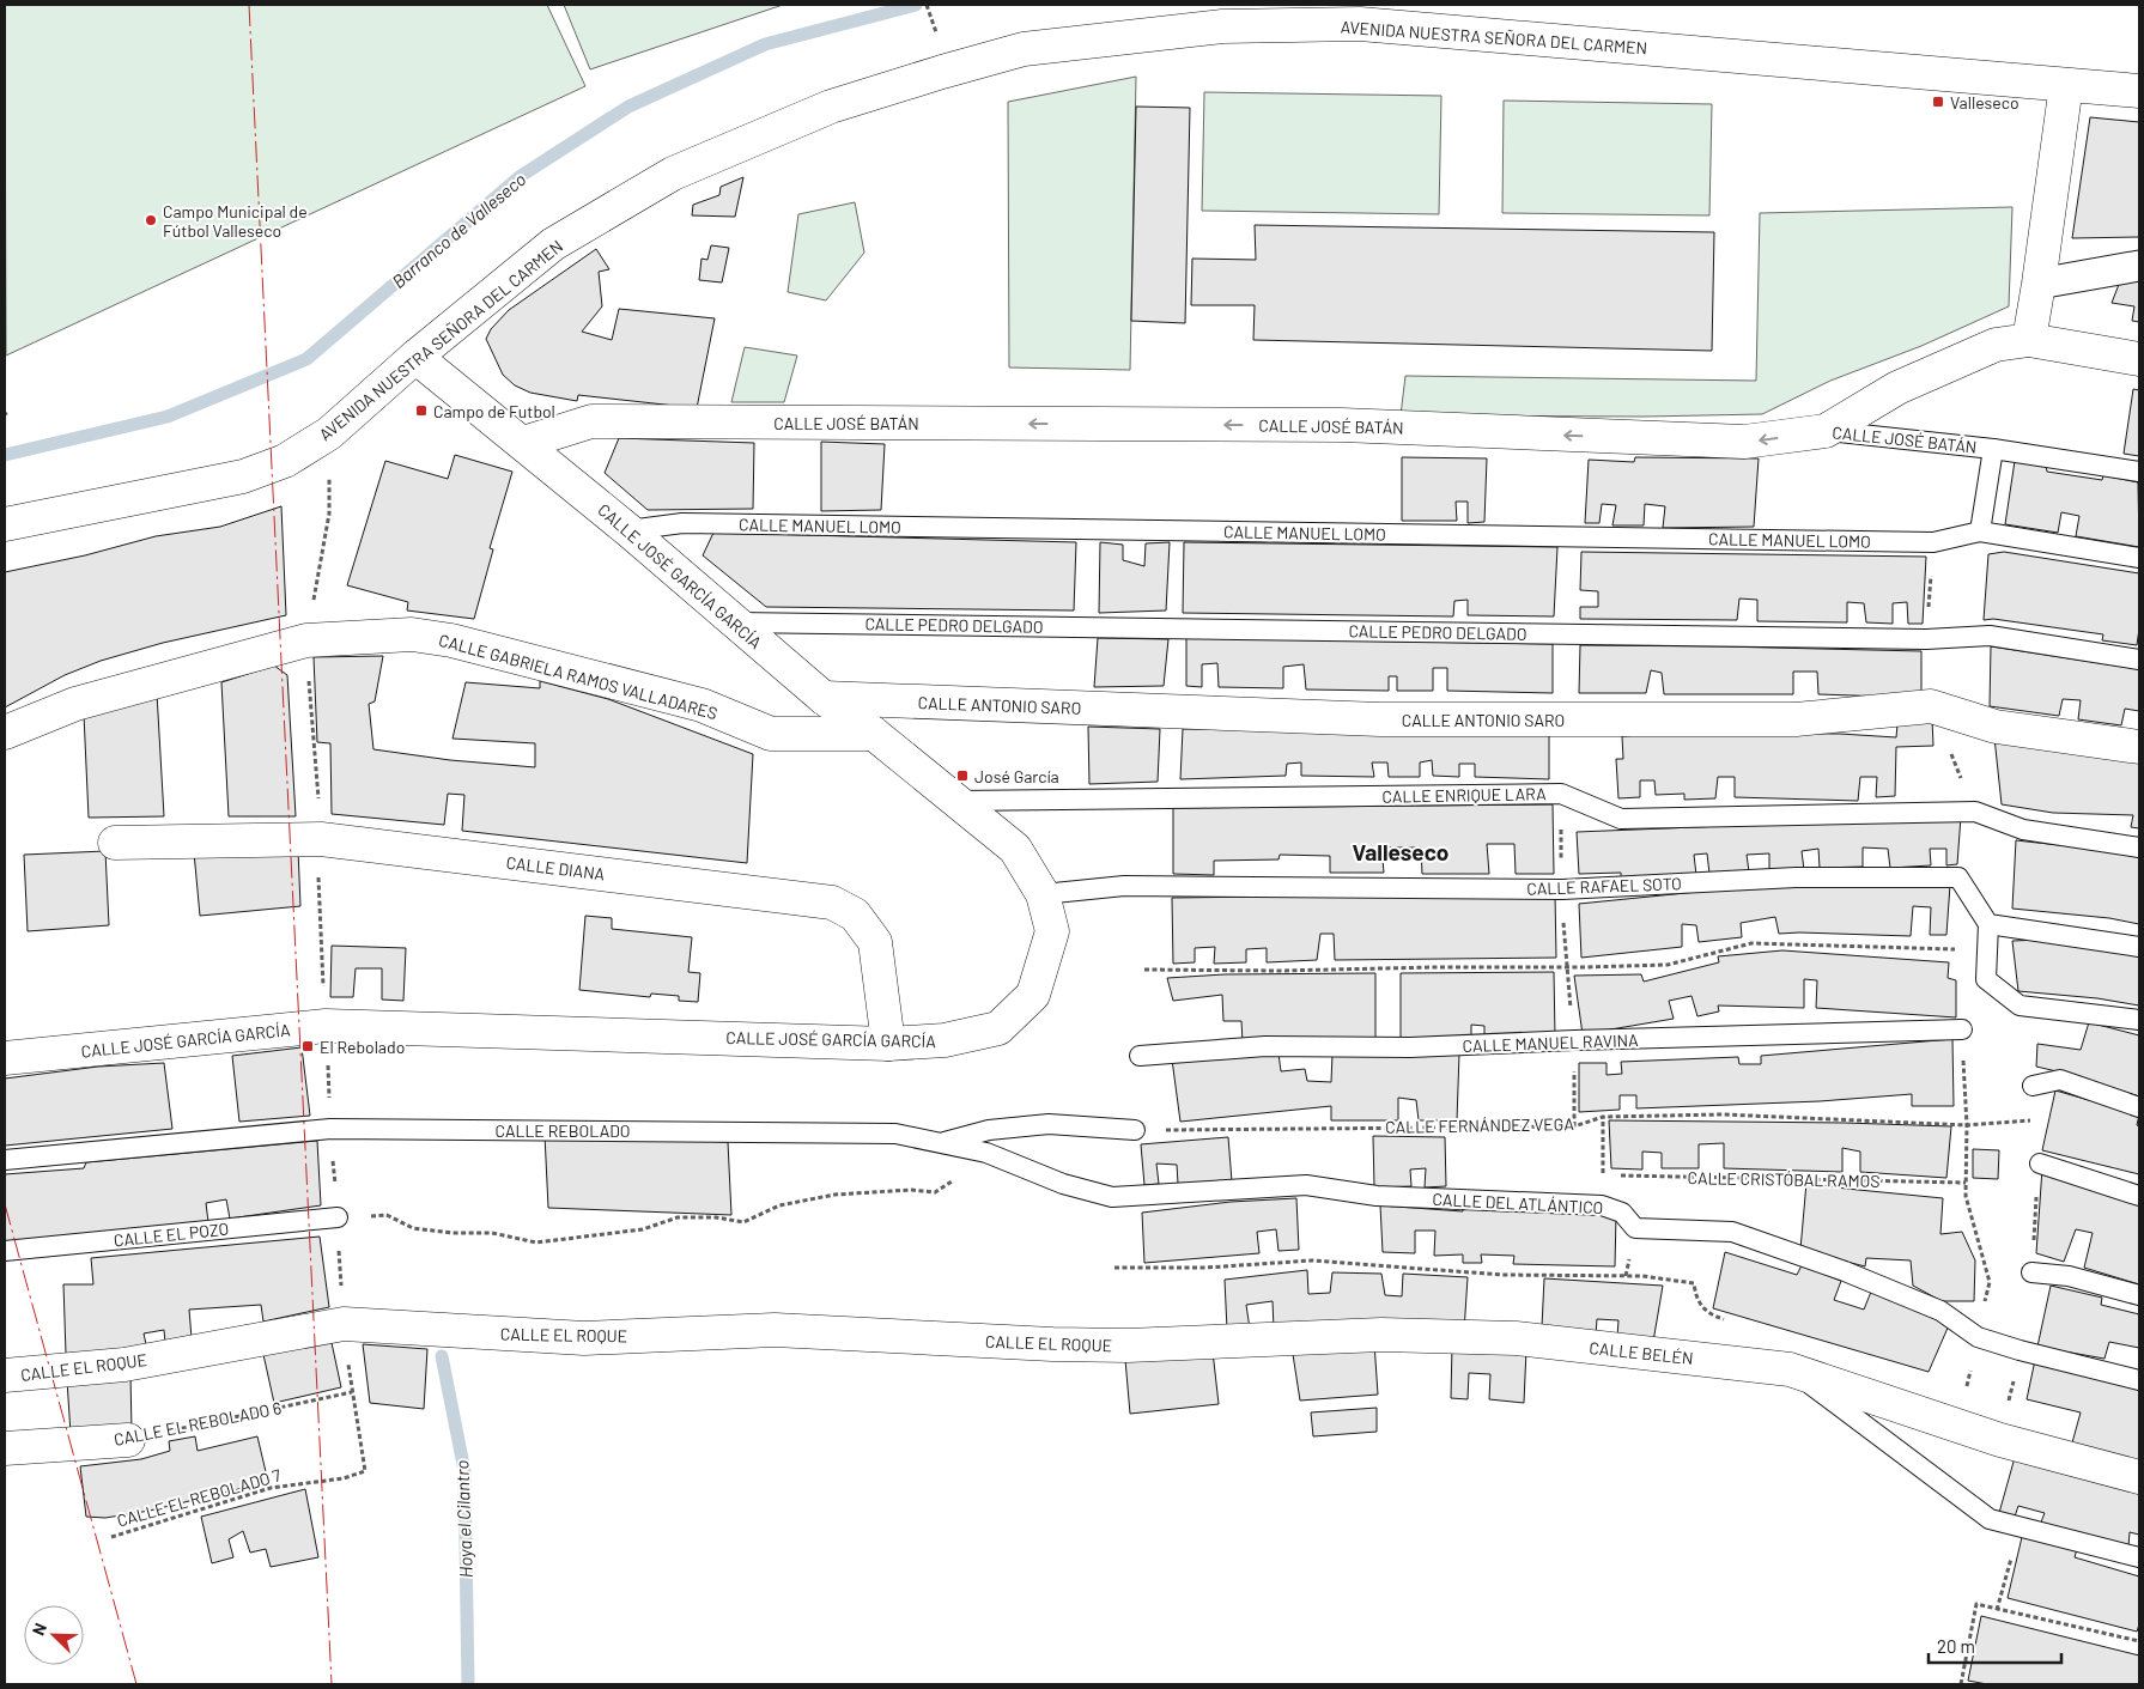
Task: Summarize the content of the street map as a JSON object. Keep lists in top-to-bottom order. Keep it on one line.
{"streets":{"street":["AVENIDA NUESTRA SEÑORA DEL CARMEN","CALLE JOSÉ BATÁN","CALLE JOSÉ GARCÍA GARCÍA","CALLE GABRIELA RAMOS VALLADARES","CALLE ANTONIO SARO","CALLE DIANA","CALLE EL ROQUE","CALLE BELÉN","CALLE EL REBOLADO 6"],"lane":["CALLE MANUEL LOMO","CALLE PEDRO DELGADO","CALLE ENRIQUE LARA","CALLE RAFAEL SOTO","CALLE MANUEL RAVINA","CALLE REBOLADO","CALLE DEL ATLÁNTICO","CALLE EL POZO"],"path":["CALLE FERNÁNDEZ VEGA","CALLE CRISTÓBAL RAMOS","CALLE EL REBOLADO 7"]},"crossings":[["AVENIDA NUESTRA SEÑORA DEL CARMEN","CALLE JOSÉ GARCÍA GARCÍA"],["CALLE JOSÉ BATÁN","CALLE JOSÉ GARCÍA GARCÍA"],["CALLE MANUEL LOMO","CALLE JOSÉ GARCÍA GARCÍA"],["CALLE JOSÉ GARCÍA GARCÍA","CALLE PEDRO DELGADO"],["CALLE JOSÉ GARCÍA GARCÍA","CALLE GABRIELA RAMOS VALLADARES"],["CALLE JOSÉ GARCÍA GARCÍA","CALLE ANTONIO SARO"],["CALLE JOSÉ GARCÍA GARCÍA","CALLE ENRIQUE LARA"],["CALLE JOSÉ GARCÍA GARCÍA","CALLE DIANA"],["CALLE JOSÉ GARCÍA GARCÍA","CALLE RAFAEL SOTO"],["CALLE REBOLADO","CALLE DEL ATLÁNTICO"],["CALLE EL ROQUE","CALLE BELÉN"]],"one_way":["CALLE JOSÉ BATÁN"],"districts":["Valleseco"],"water":["Barranco de Valleseco","Hoya el Cilantro"],"places":{"transit":["Valleseco","Campo de Futbol","José García","El Rebolado"],"other":["Campo Municipal de Fútbol Valleseco"]},"scale_bar":"20 m","north":"top left"}
